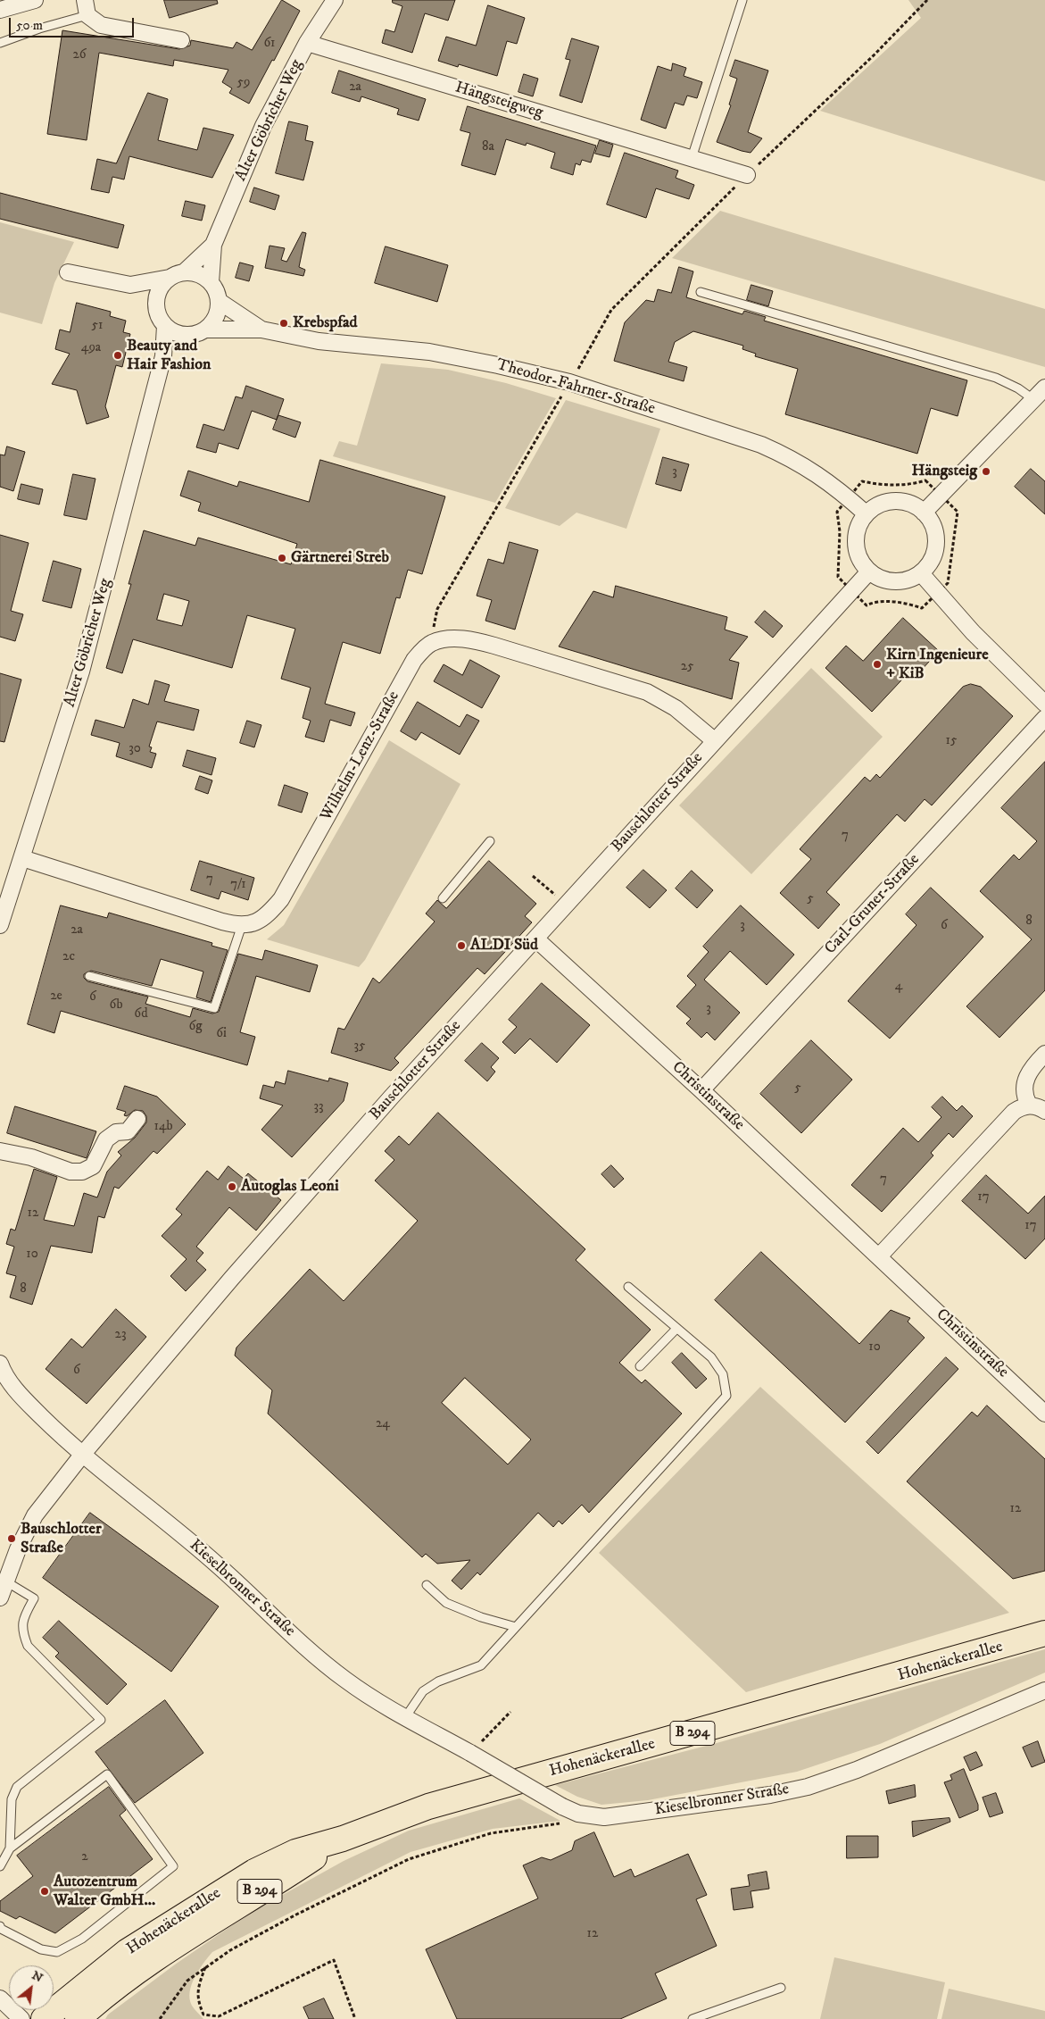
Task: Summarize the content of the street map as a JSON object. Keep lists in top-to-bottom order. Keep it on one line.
{"streets":{"main road":["Hohenäckerallee","B 294"],"street":["Hängsteigweg","Alter Göbricher Weg","Theodor-Fahrner-Straße","Wilhelm-Lenz-Straße","Bauschlotter Straße","Carl-Gruner-Straße","Christinstraße","Kieselbronner Straße"]},"crossings":[["Hängsteigweg","Alter Göbricher Weg"],["Alter Göbricher Weg","Theodor-Fahrner-Straße"],["Theodor-Fahrner-Straße","Bauschlotter Straße"],["Wilhelm-Lenz-Straße","Bauschlotter Straße"],["Bauschlotter Straße","Christinstraße"],["Bauschlotter Straße","Kieselbronner Straße"],["Carl-Gruner-Straße","Christinstraße"]],"places":["Krebspfad","Beauty and Hair Fashion","Hängsteig","Gärtnerei Streb","Kirn Ingenieure + KiB","ALDI Süd","Autoglas Leoni","Bauschlotter Straße","Autozentrum Walter GmbH..."],"house_numbers":["61","26","59","2a","8a","51","49a","3","25","15","30","7","7","7/1","5","8","3","6","2a","2c","4","2e","6","6b","3","6d","6g","6i","35","5","33","14b","7","17","12","17","10","8","23","10","6","24","12","2","12"],"scale_bar":"50 m","north":"top right"}
